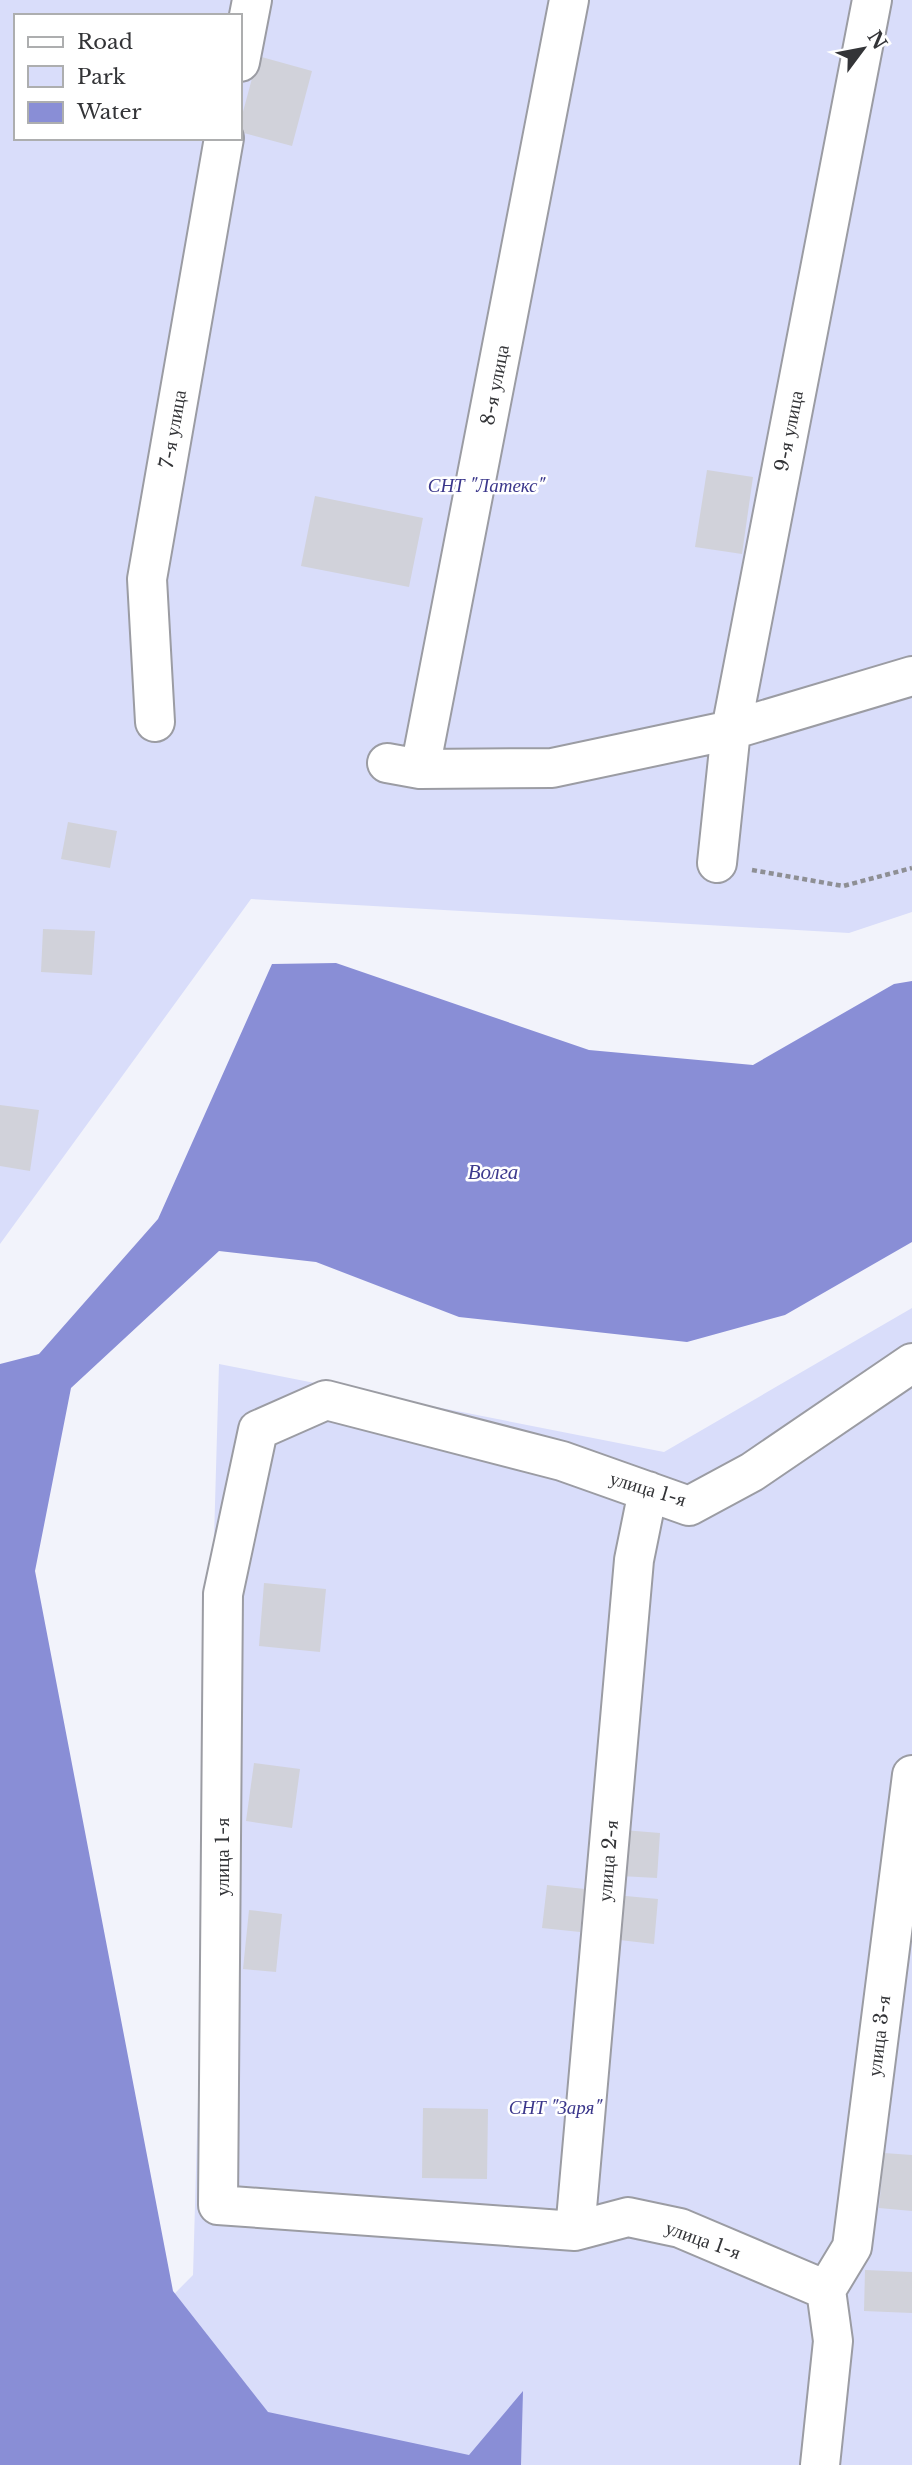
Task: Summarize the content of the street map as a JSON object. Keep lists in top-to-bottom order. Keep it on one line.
{"streets":{"street":["8-я улица","7-я улица","9-я улица","улица 1-я","улица 2-я","улица 3-я"]},"crossings":[["8-я улица","9-я улица"],["улица 1-я","улица 2-я"],["улица 1-я","улица 3-я"]],"water":["Волга"],"parks":["СНТ \"Латекс\"","СНТ \"Заря\""],"legend":["Road","Park","Water"],"north":"top right"}
